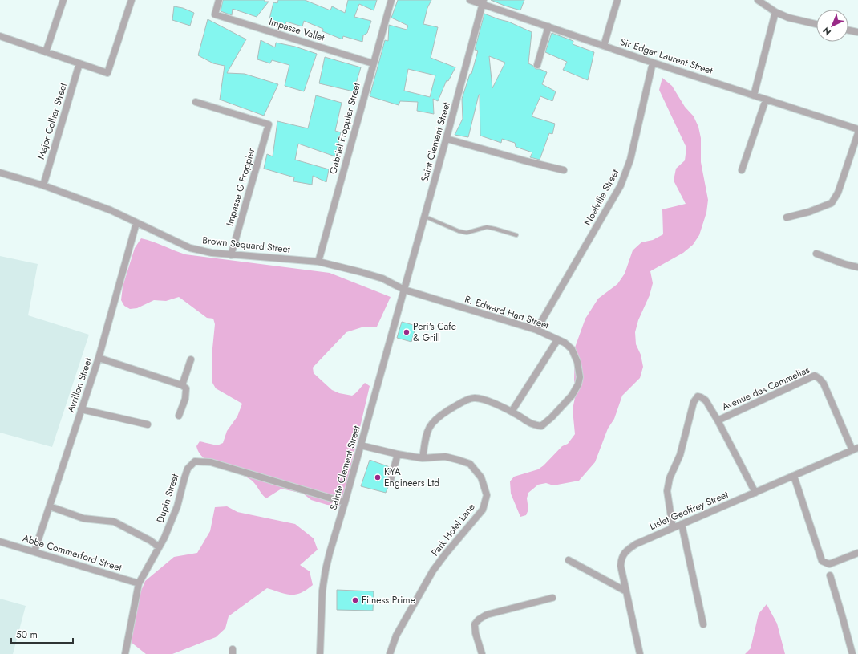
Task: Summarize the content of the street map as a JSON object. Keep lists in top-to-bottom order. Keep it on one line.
{"streets":{"street":["Impasse Vallet","Sir Edgar Laurent Street","Major Collier Street","Gabriel Froppier Street","Saint Clement Street","Impasse G Froppier","Noelville Street","Brown Sequard Street","R. Edward Hart Street","Avrillon Street","Avenue des Cammelias","Sainte Clement Street","Dupin Street","Lislet Geoffrey Street","Park Hotel Lane","Abbe Commerford Street"]},"crossings":[["Impasse Vallet","Gabriel Froppier Street"],["Sir Edgar Laurent Street","Saint Clement Street"],["Sir Edgar Laurent Street","Noelville Street"],["Major Collier Street","Brown Sequard Street"],["Gabriel Froppier Street","Brown Sequard Street"],["Saint Clement Street","Brown Sequard Street"],["Saint Clement Street","R. Edward Hart Street"],["Saint Clement Street","Sainte Clement Street"],["Impasse G Froppier","Brown Sequard Street"],["Noelville Street","R. Edward Hart Street"],["Brown Sequard Street","R. Edward Hart Street"],["Brown Sequard Street","Avrillon Street"],["Brown Sequard Street","Sainte Clement Street"],["R. Edward Hart Street","Sainte Clement Street"],["Avrillon Street","Abbe Commerford Street"],["Avenue des Cammelias","Lislet Geoffrey Street"],["Sainte Clement Street","Dupin Street"],["Sainte Clement Street","Park Hotel Lane"],["Dupin Street","Abbe Commerford Street"]],"places":["Peri's Cafe & Grill","KYA Engineers Ltd","Fitness Prime"],"scale_bar":"50 m","north":"bottom left"}
